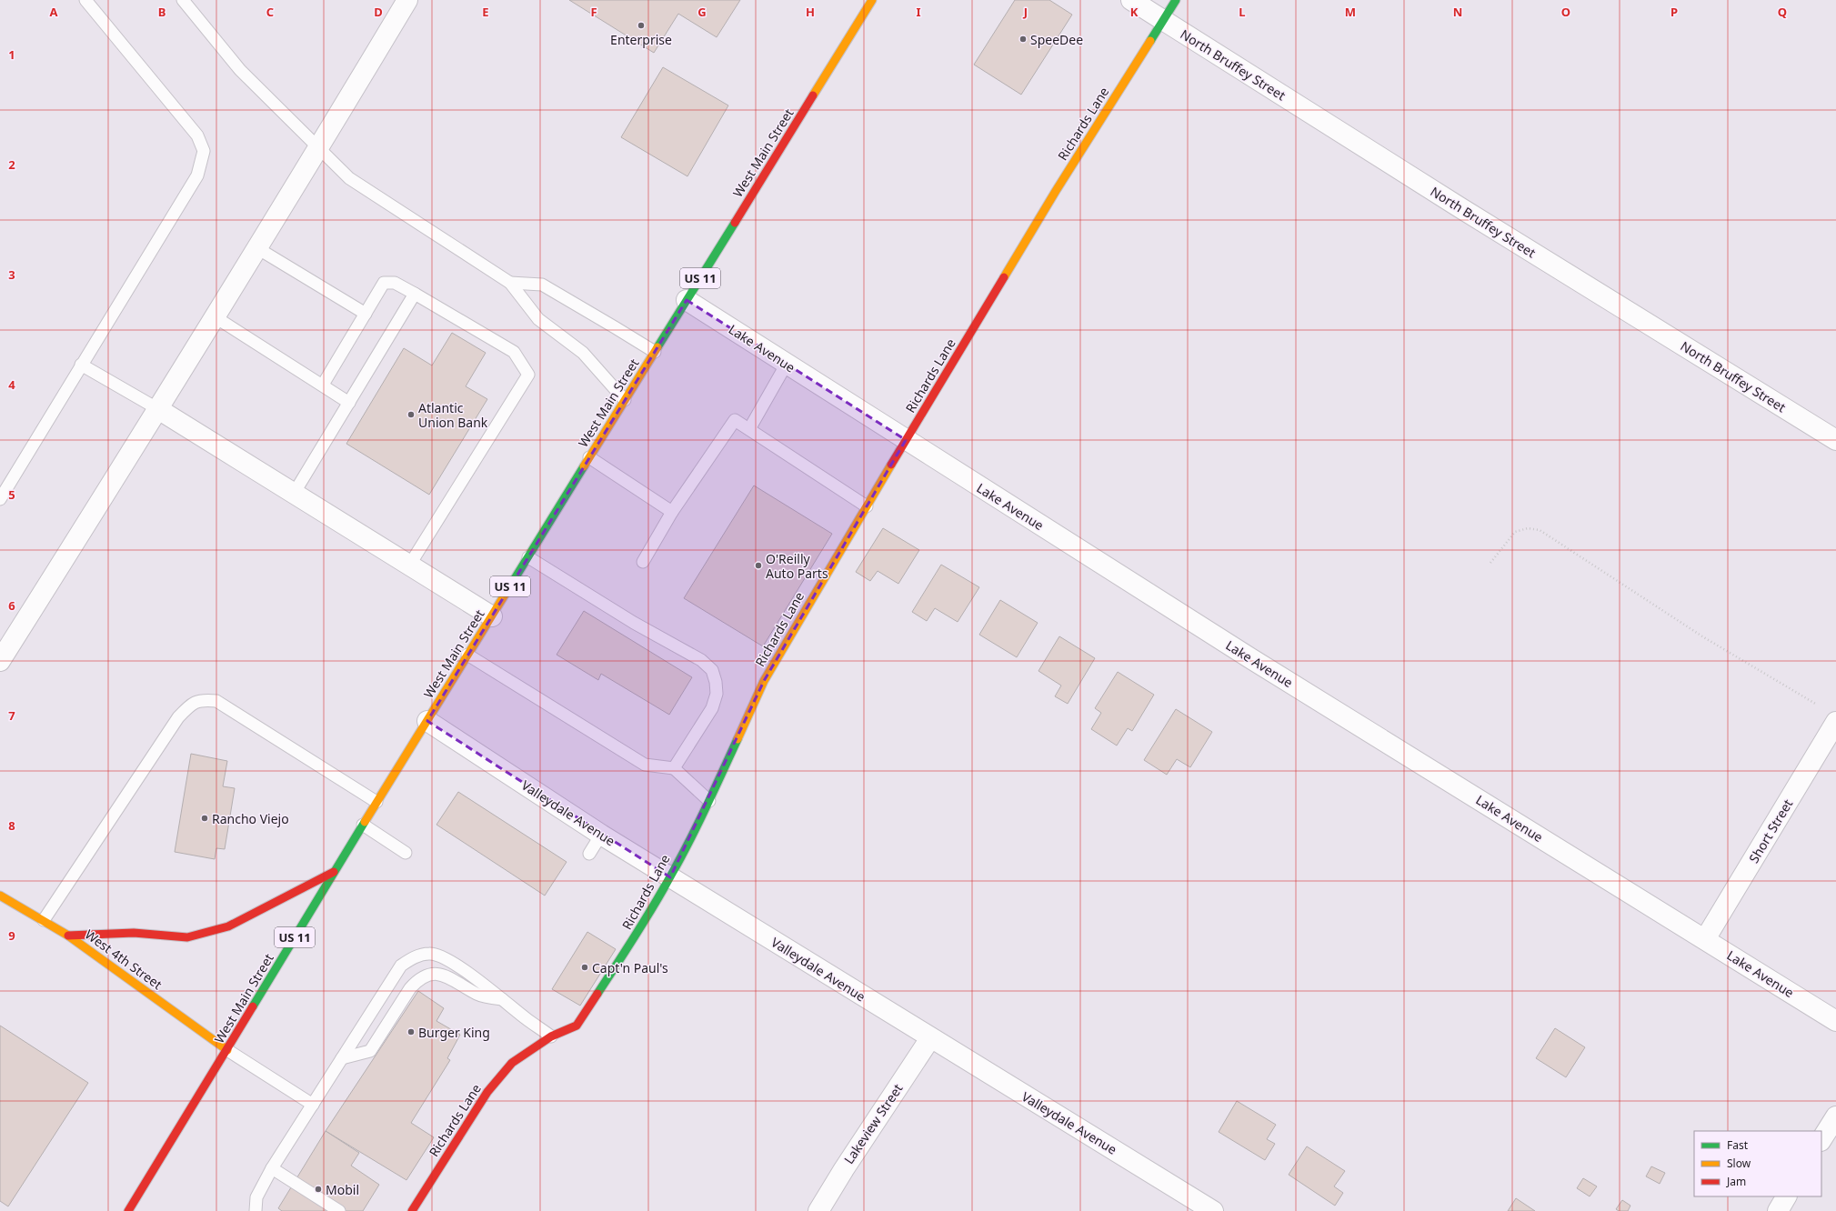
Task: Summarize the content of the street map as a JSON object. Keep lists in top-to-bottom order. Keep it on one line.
{"streets":{"main road":["Richards Lane","West Main Street","US 11","West 4th Street"],"street":["North Bruffey Street","Lake Avenue","Valleydale Avenue","Short Street","Lakeview Street"]},"crossings":[["North Bruffey Street","Richards Lane"],["Richards Lane","Lake Avenue"],["Richards Lane","Valleydale Avenue"],["West Main Street","Lake Avenue"],["West Main Street","Valleydale Avenue"],["West Main Street","West 4th Street"],["Lake Avenue","Short Street"],["Valleydale Avenue","Lakeview Street"]],"places":["Enterprise","SpeeDee","Atlantic Union Bank","O'Reilly Auto Parts","Rancho Viejo","Capt'n Paul's","Burger King","Mobil"],"legend":["Fast","Slow","Jam"],"grid":{"columns":["A","B","C","D","E","F","G","H","I","J","K","L","M","N","O","P","Q"],"rows":["1","2","3","4","5","6","7","8","9"]}}
